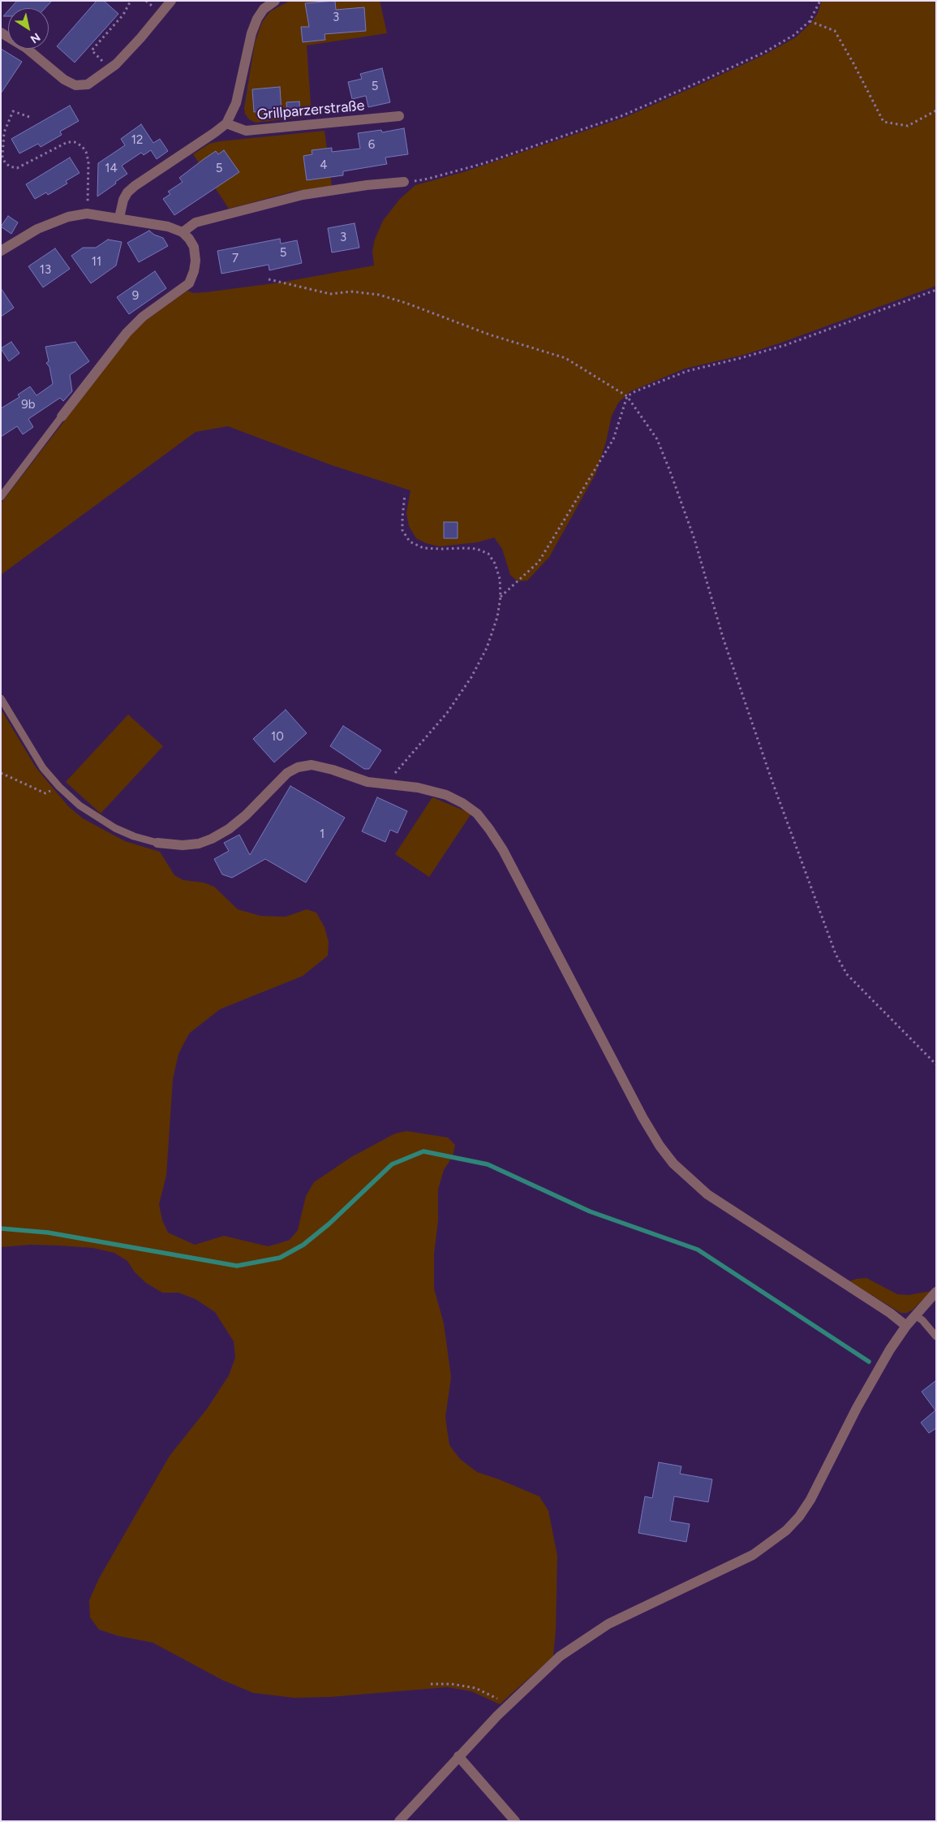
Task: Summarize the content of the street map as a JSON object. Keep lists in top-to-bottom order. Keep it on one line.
{"streets":{"street":["Grillparzerstraße"]},"house_numbers":["3","5","12","6","4","14","5","3","5","7","11","13","9","9b","10","1"],"north":"bottom right"}
